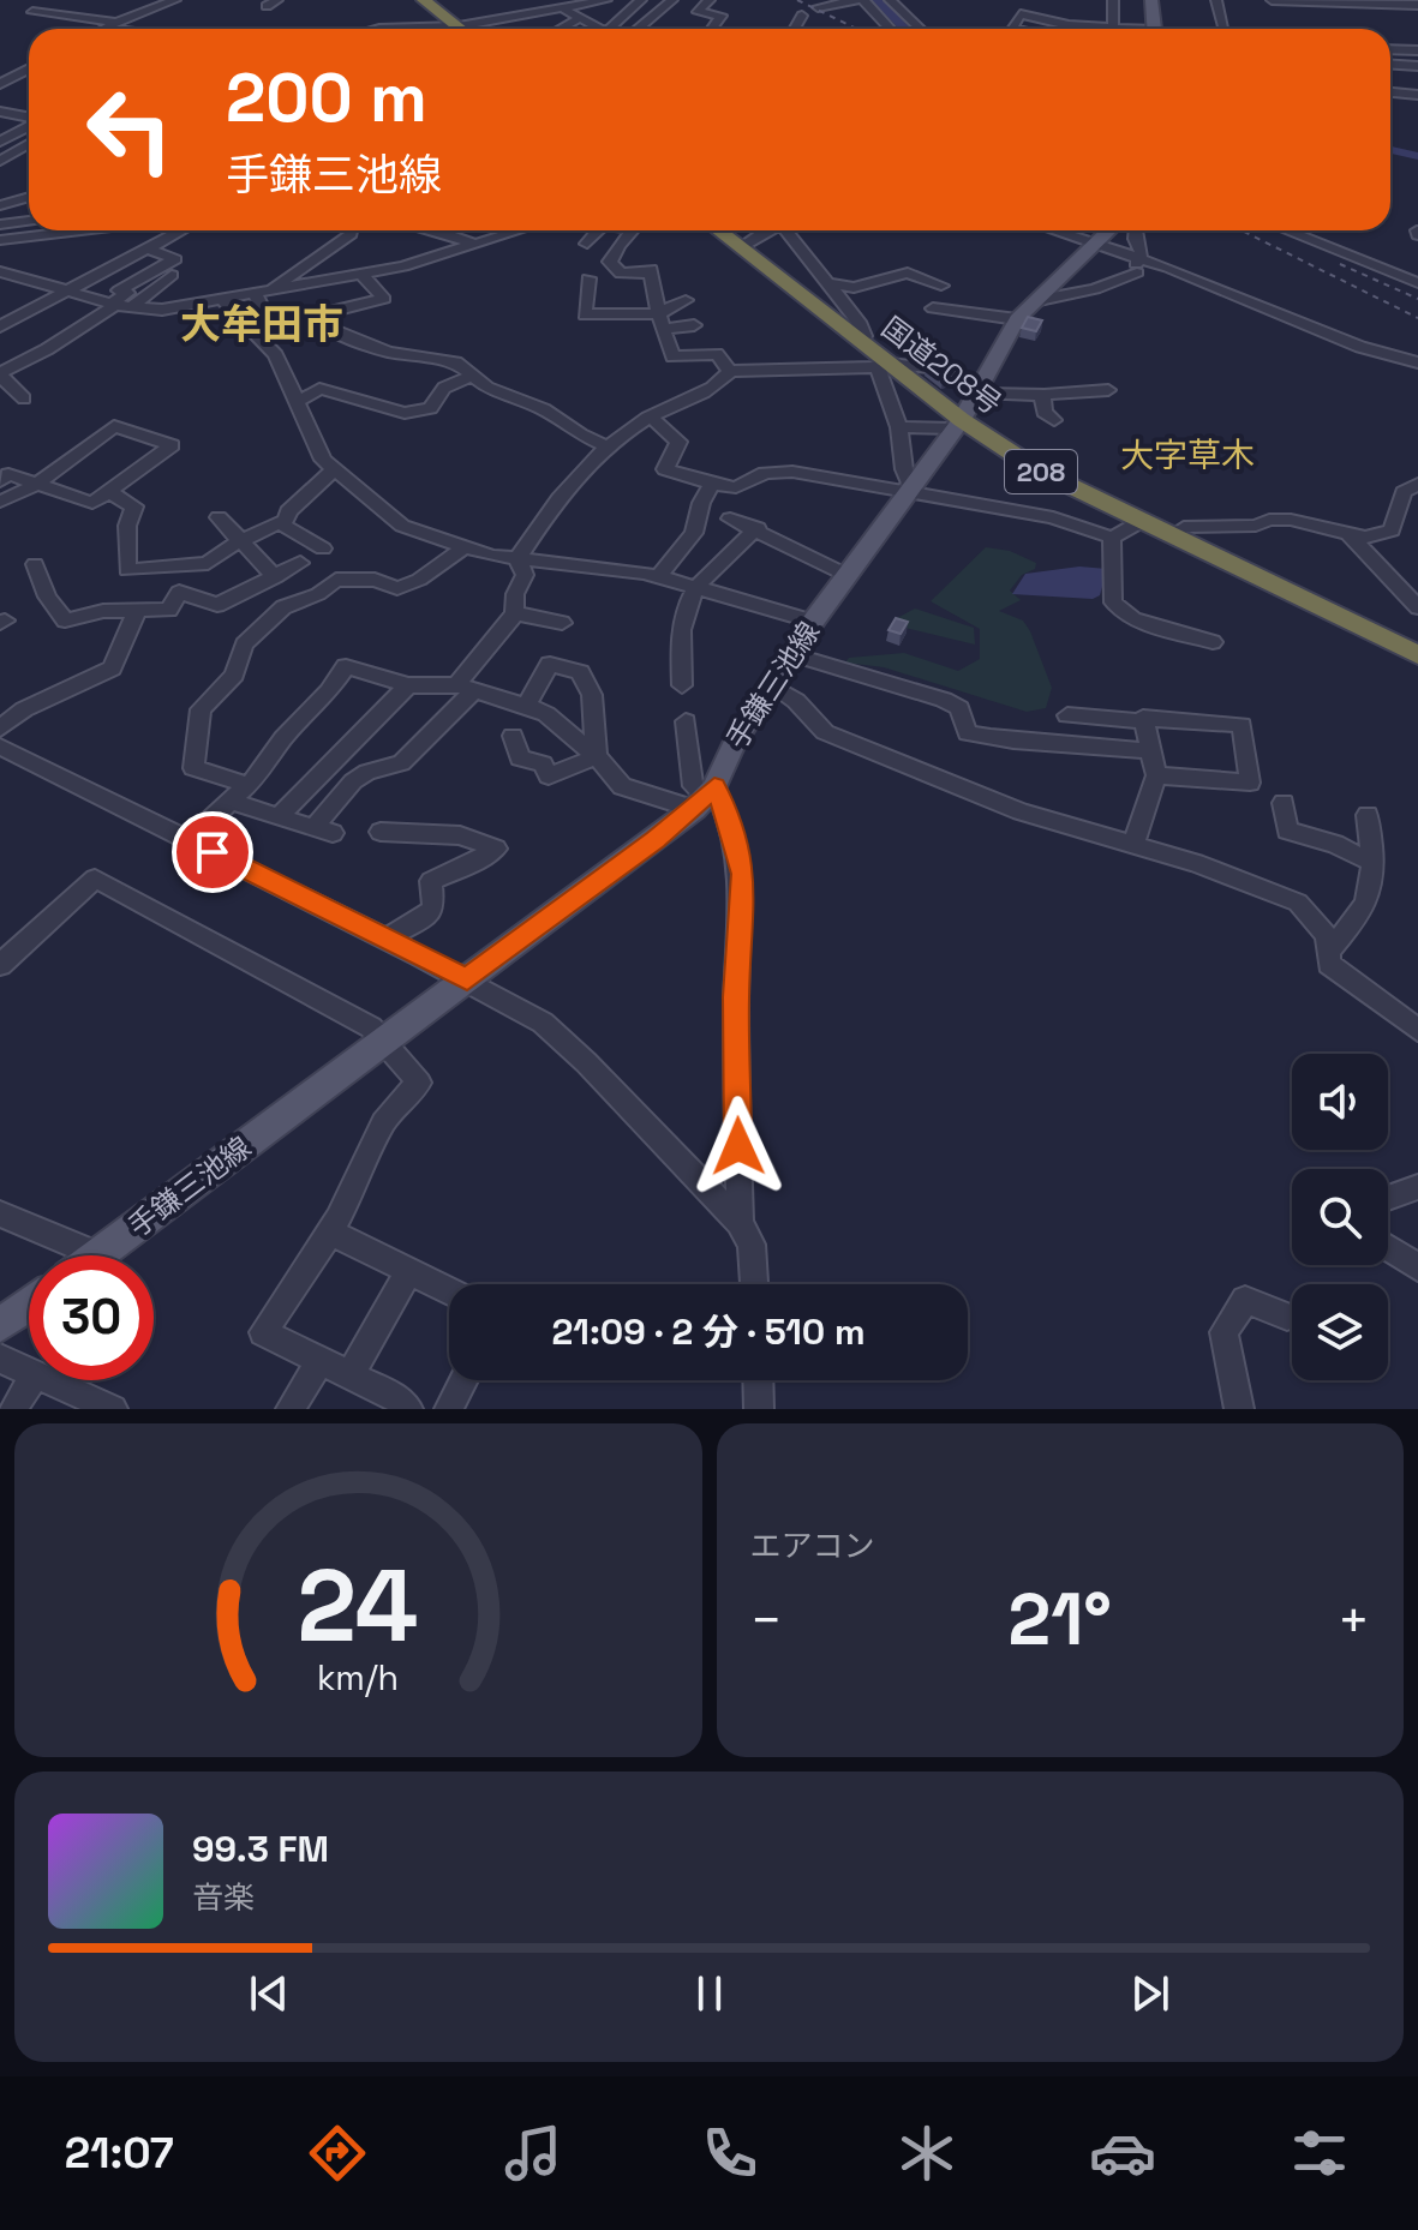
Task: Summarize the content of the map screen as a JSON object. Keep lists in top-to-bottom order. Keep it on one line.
{"streets":{"highway":["国道208号","208"],"main road":["手鎌三池線"]},"crossings":[["国道208号","手鎌三池線"]],"districts":["大牟田市","大字草木"],"page":{"turn":["200 m","手鎌三池線"],"limit":"30","trip":"21:09 · 2 分 · 510 m","tile":"エアコン","heat":["−","21°","+"],"song":["99.3 FM","音楽"],"tabs":"21:07","gauge":["24","km/h"]}}
